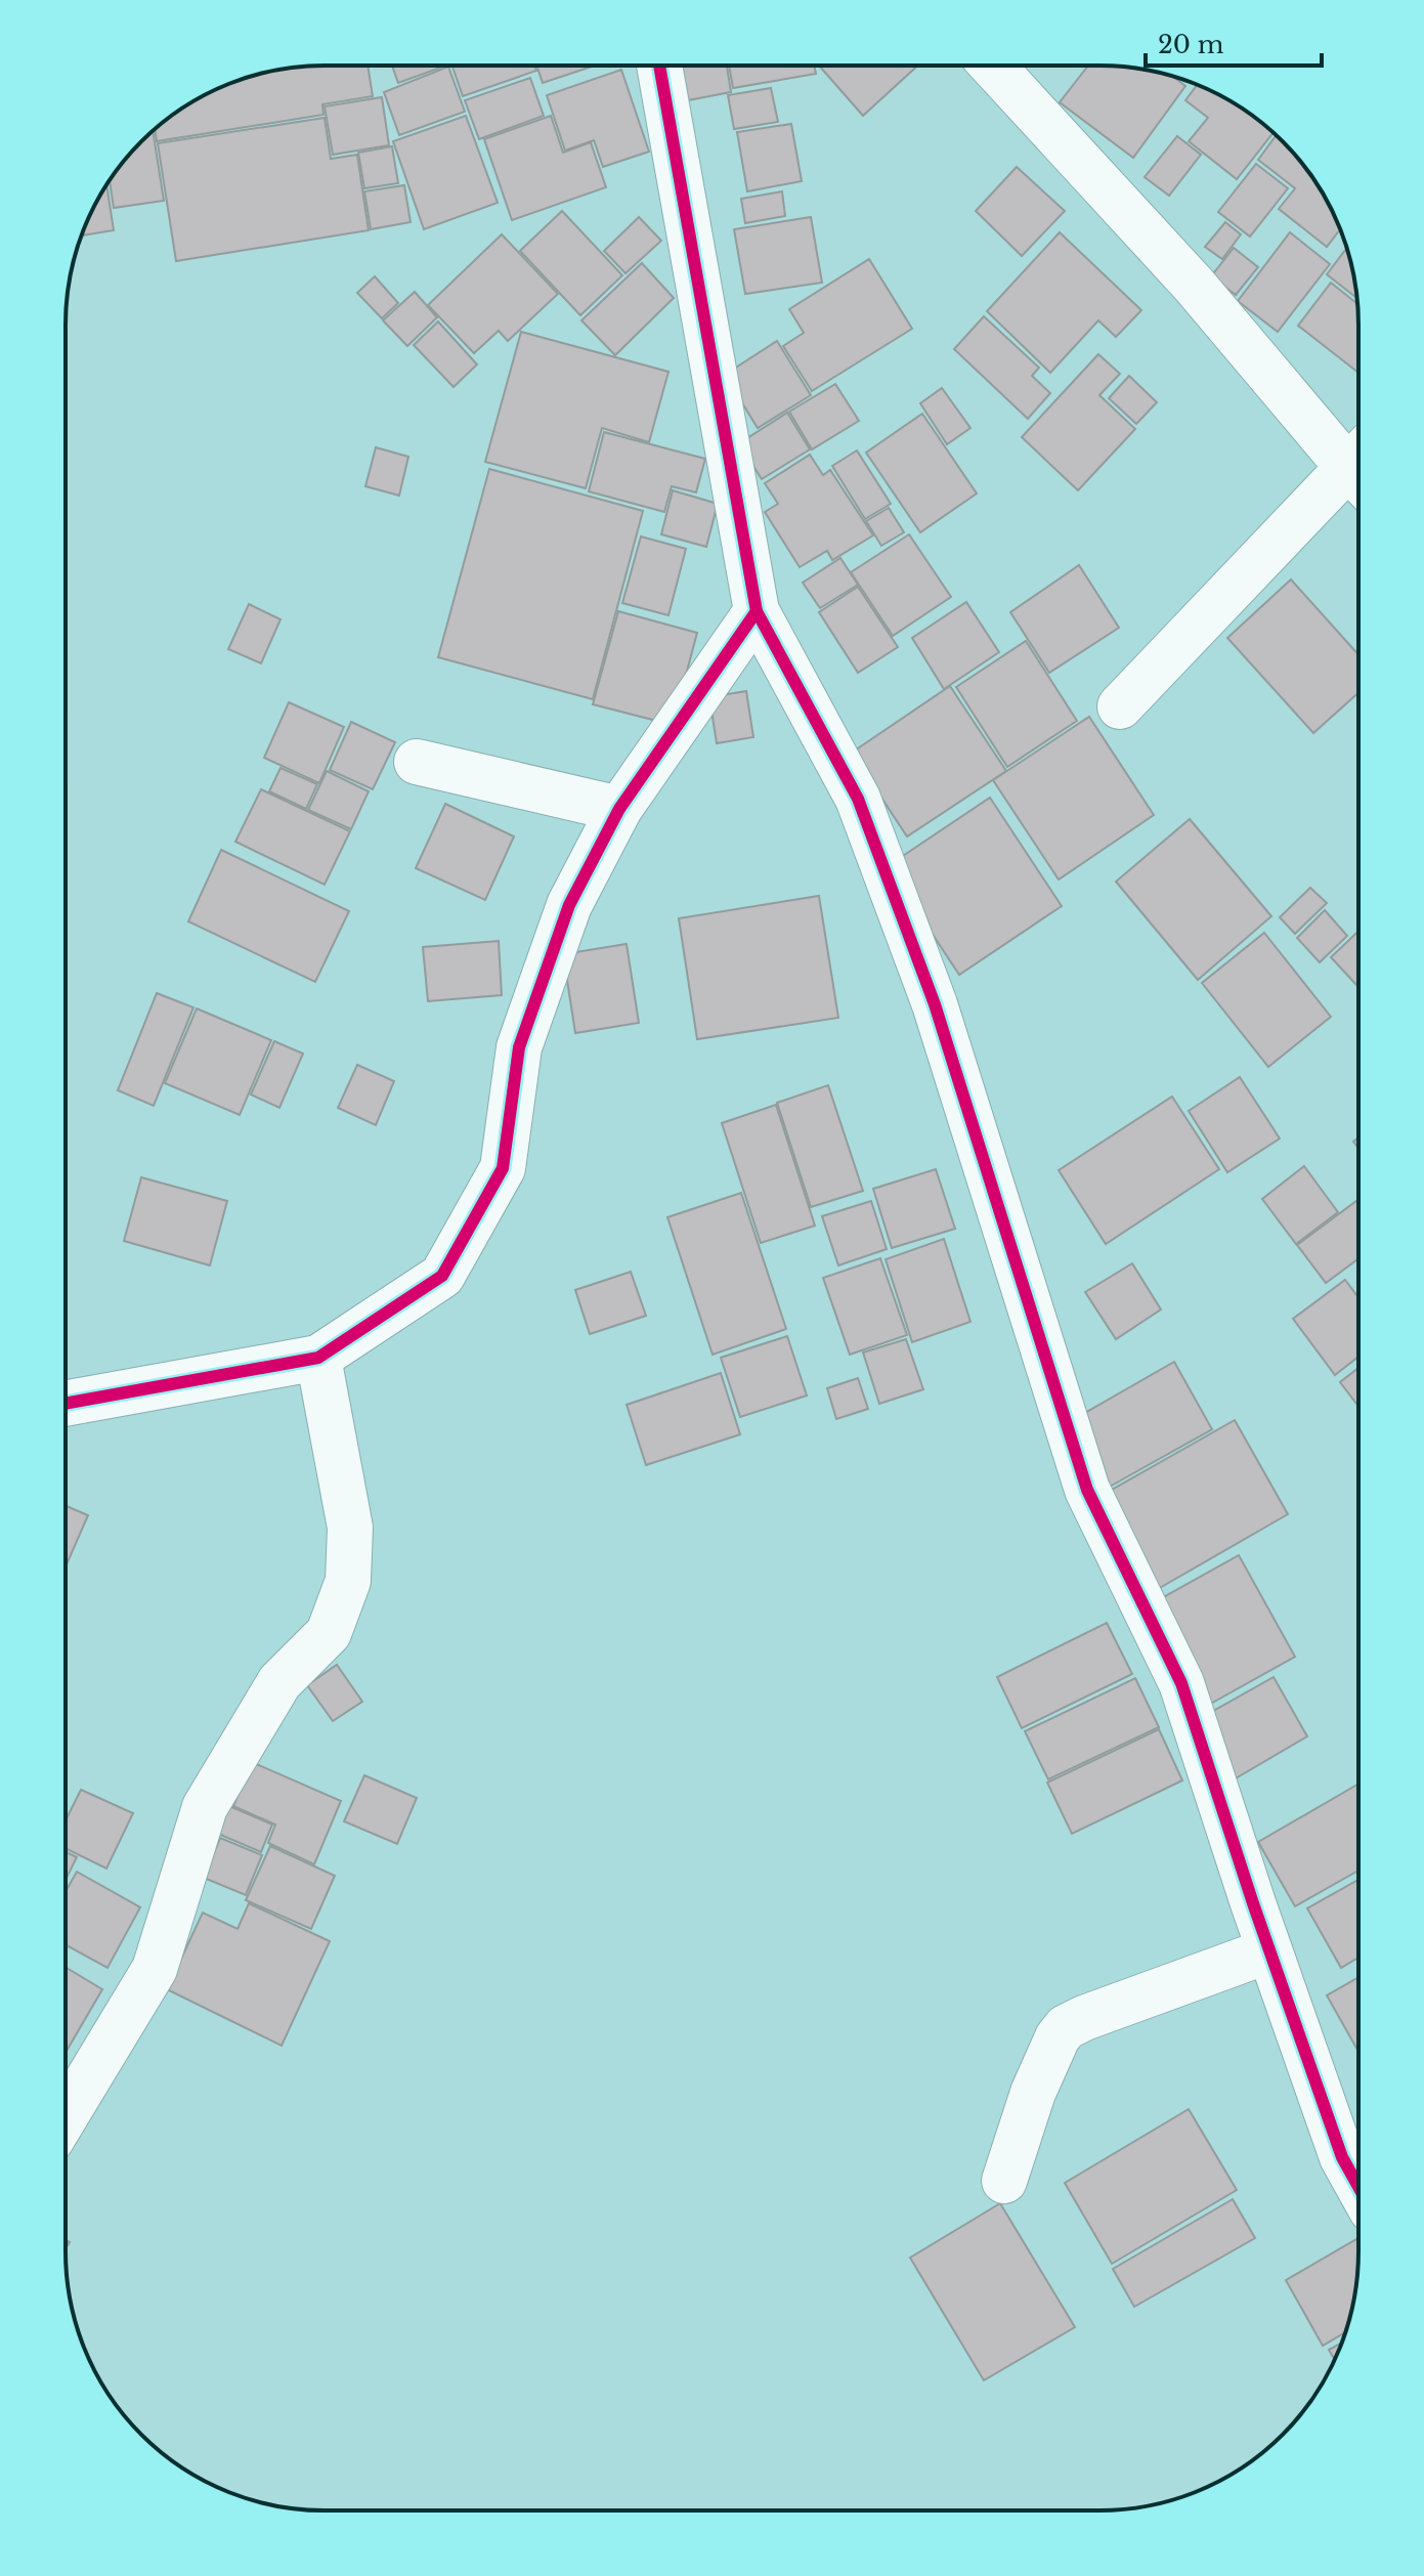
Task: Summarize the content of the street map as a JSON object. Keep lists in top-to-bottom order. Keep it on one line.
{"scale_bar":"20 m"}
